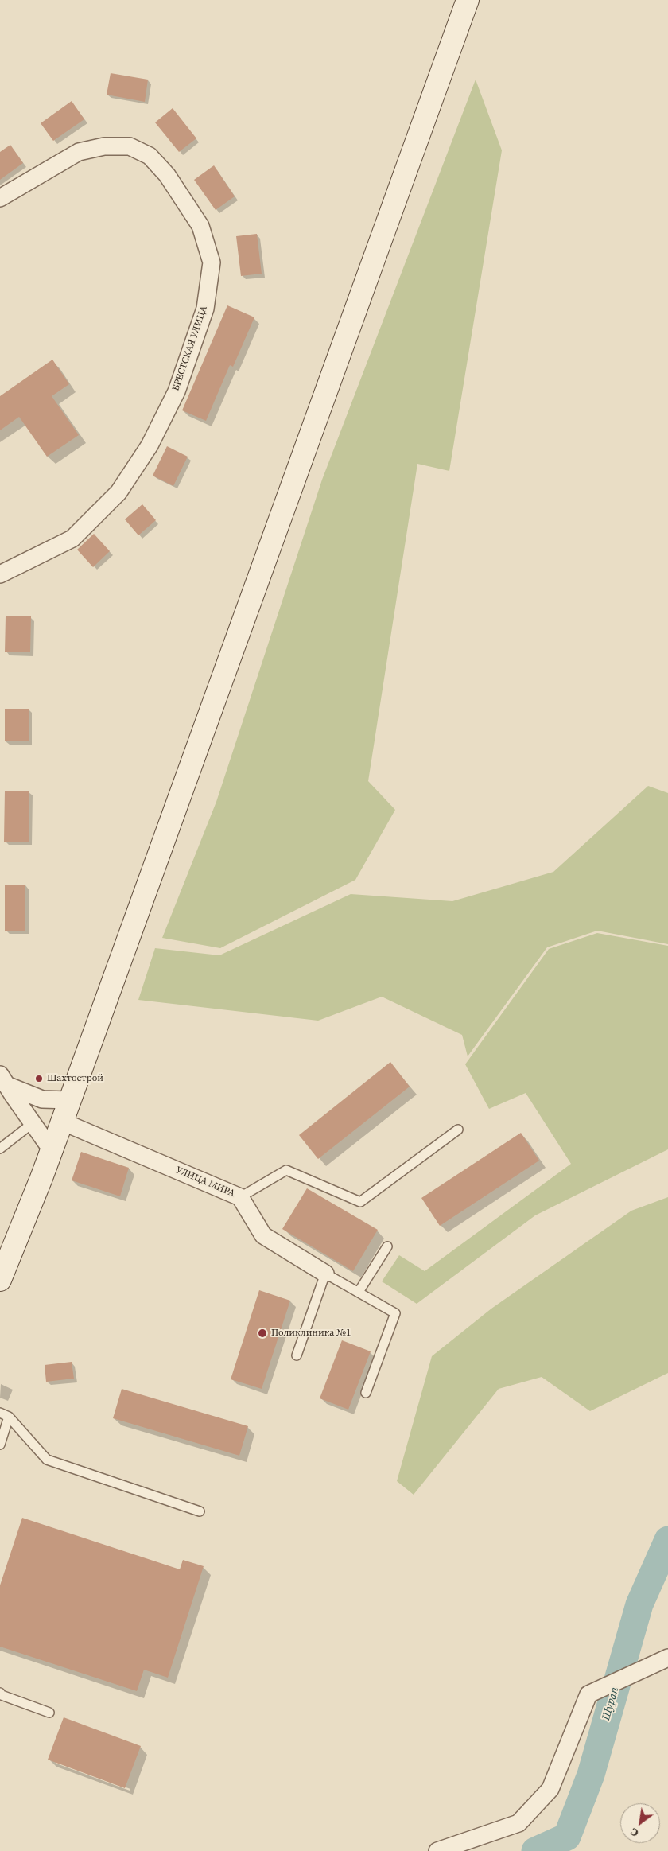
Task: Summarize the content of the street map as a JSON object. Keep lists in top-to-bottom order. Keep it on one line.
{"streets":{"street":["БРЕСТСКАЯ УЛИЦА","УЛИЦА МИРА"]},"water":["Шурап"],"places":["Шахтострой","Поликлиника №1"],"north":"bottom left"}
